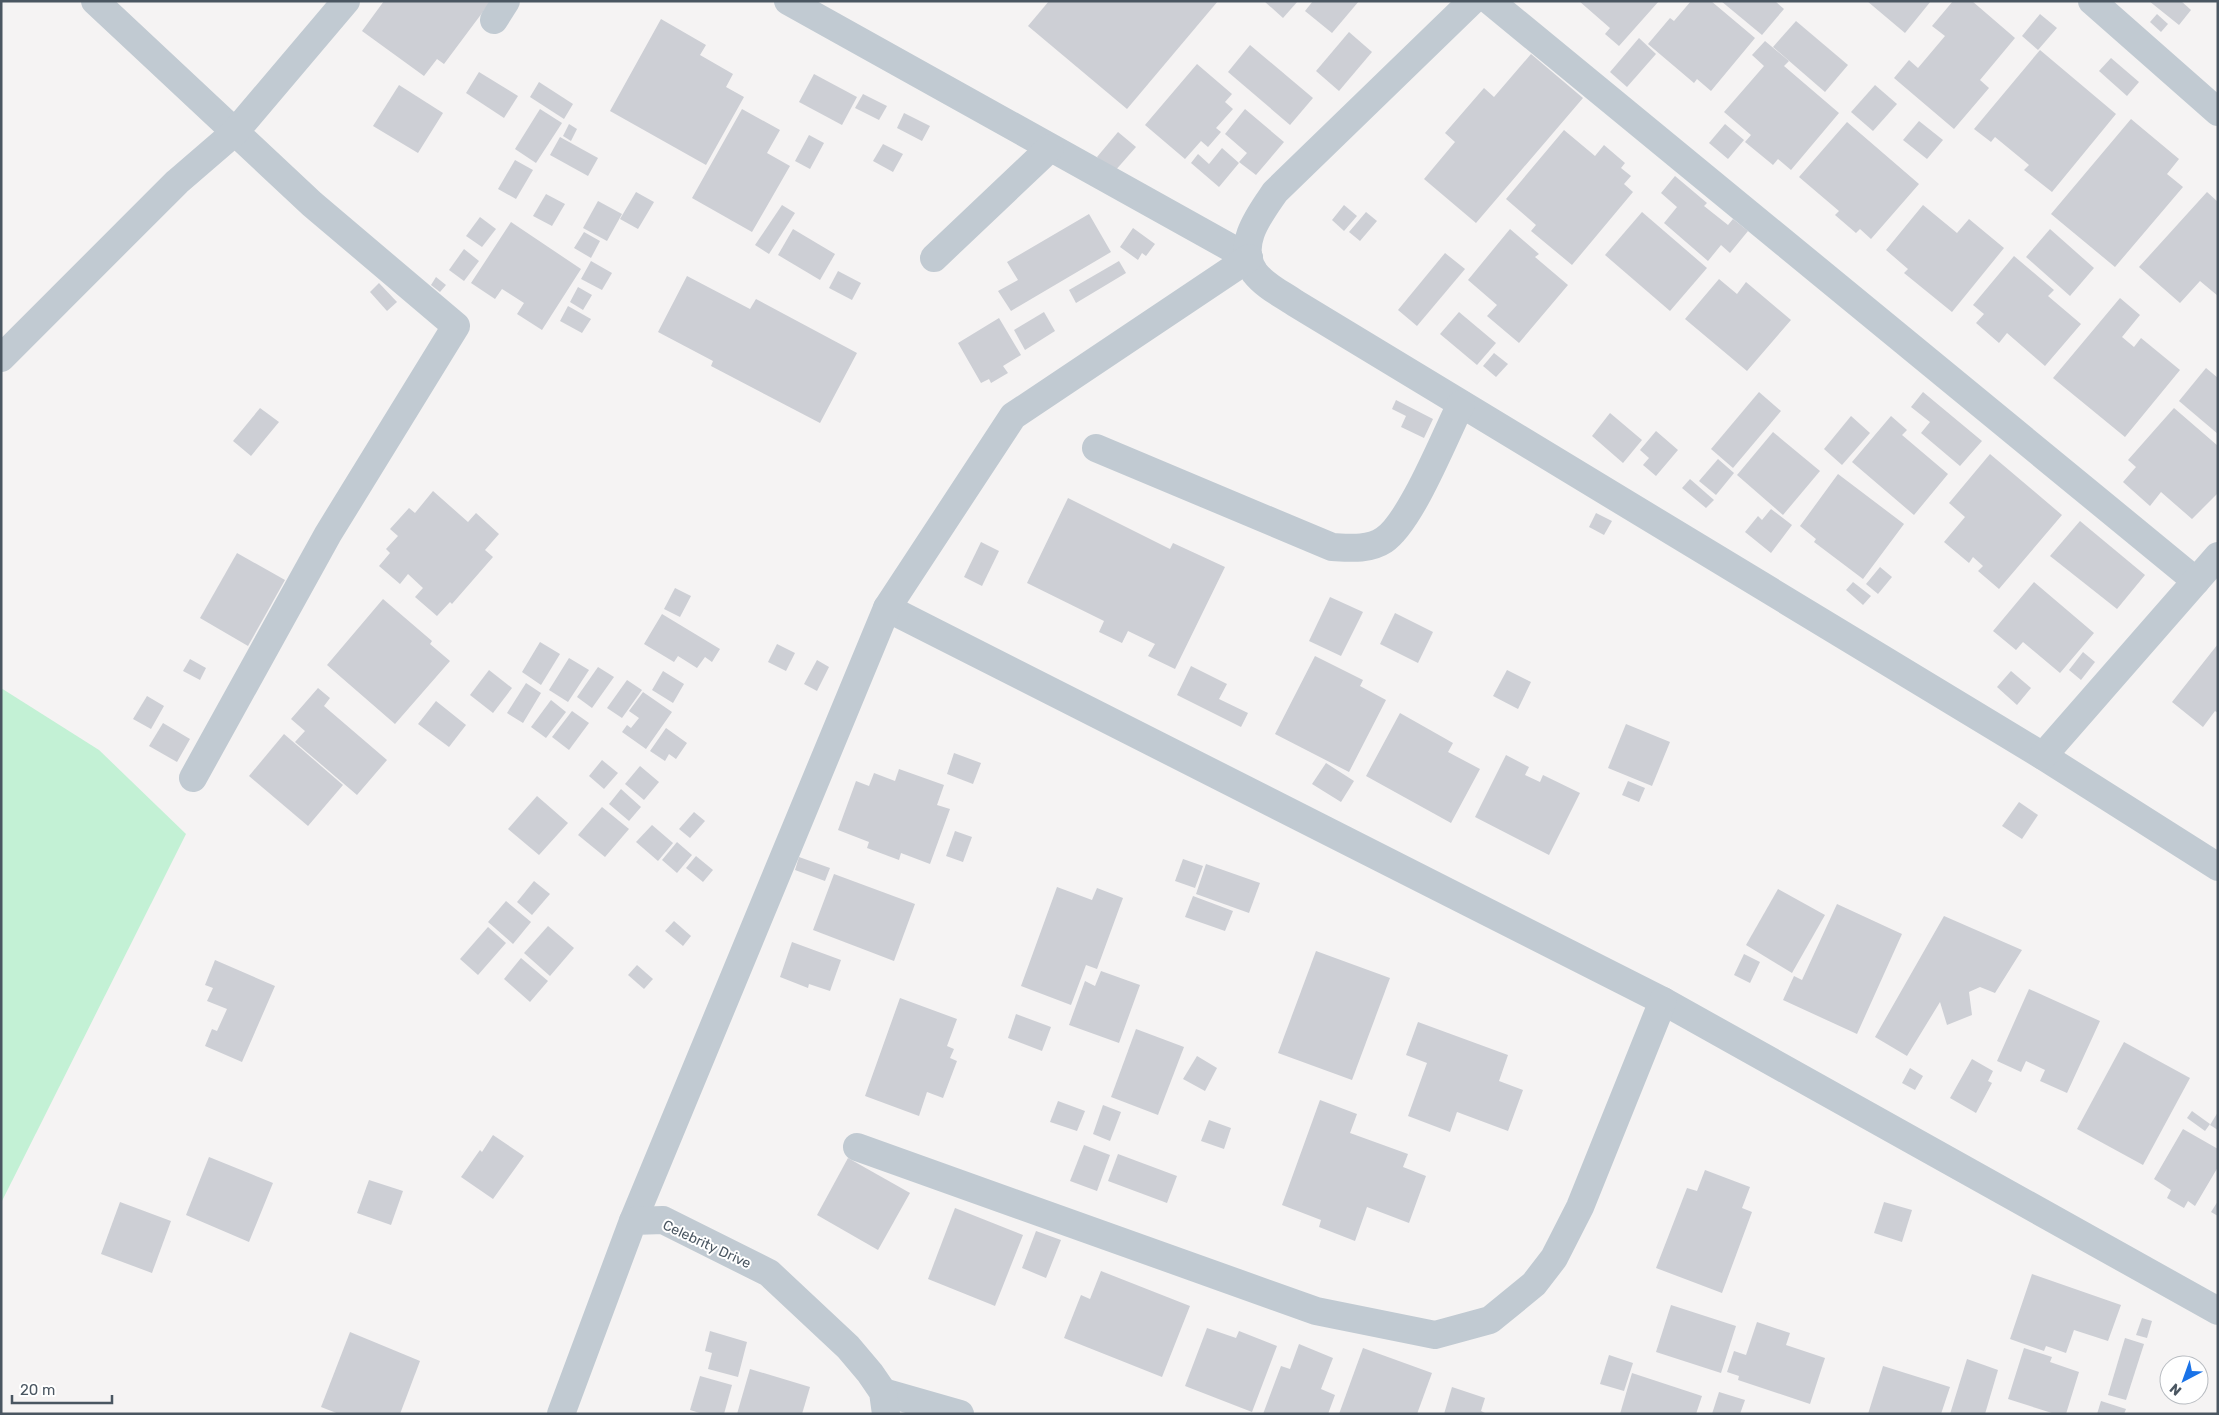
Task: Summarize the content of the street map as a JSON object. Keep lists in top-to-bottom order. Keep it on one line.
{"streets":{"street":["Celebrity Drive"]},"scale_bar":"20 m","north":"bottom left"}
